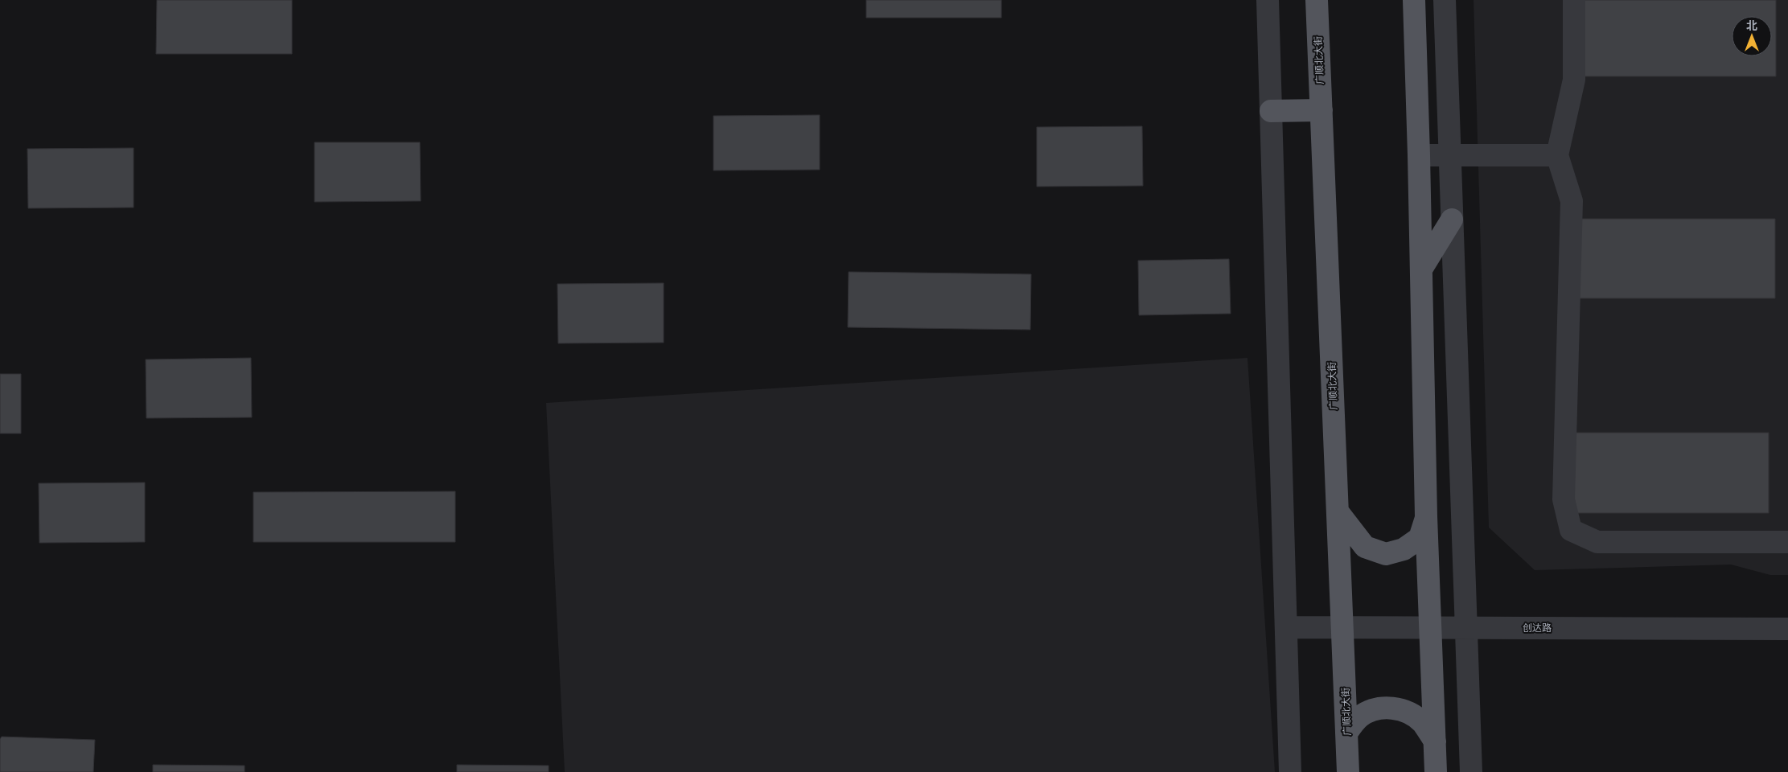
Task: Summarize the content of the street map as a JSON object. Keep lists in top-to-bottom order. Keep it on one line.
{"streets":{"main road":["广顺北大街"],"street":["创达路"]},"crossings":[["广顺北大街","创达路"]],"north":"top"}
